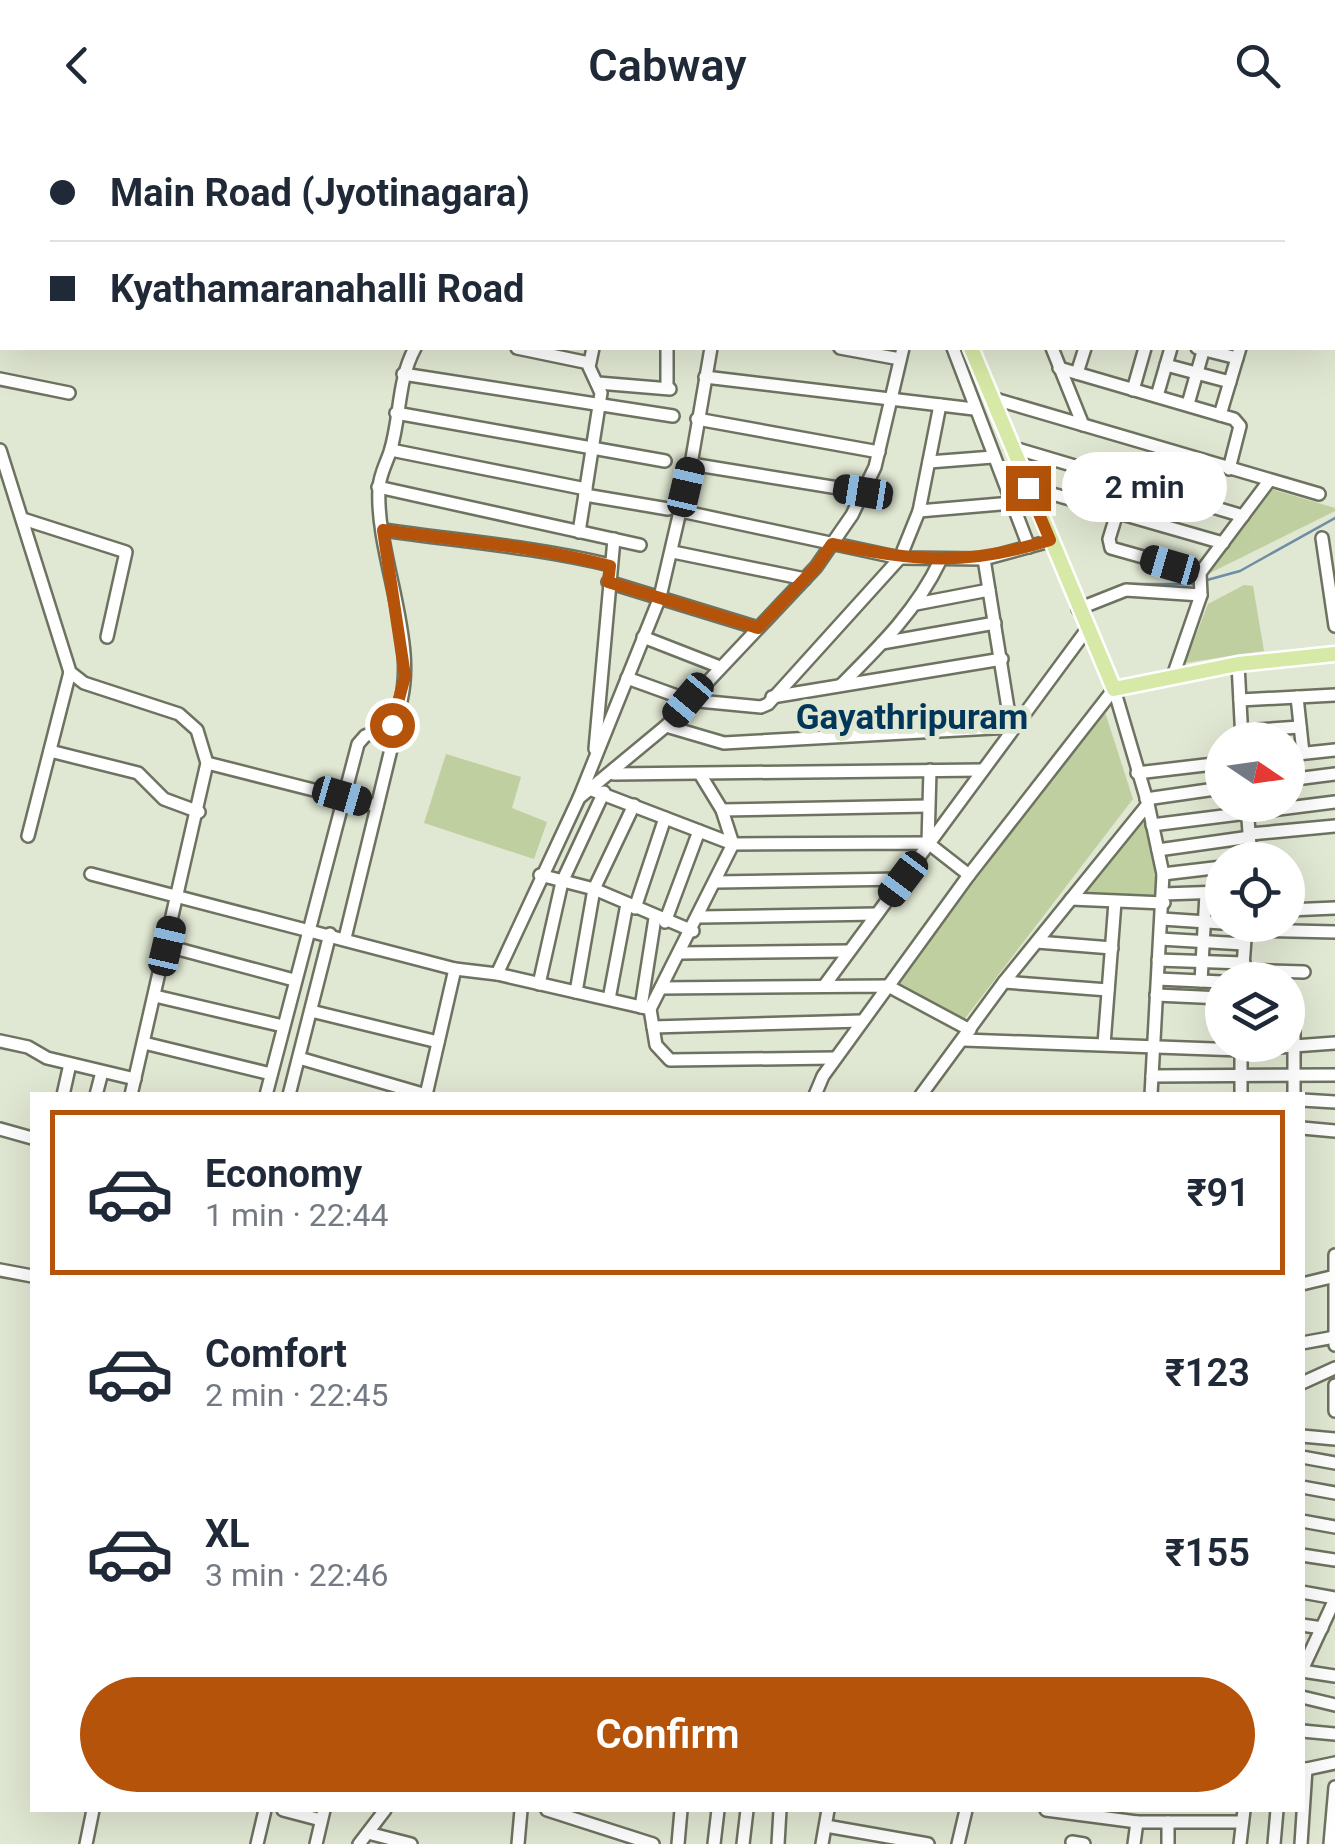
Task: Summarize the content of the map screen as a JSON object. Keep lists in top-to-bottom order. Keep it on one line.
{"districts":["Gayathripuram"],"north":"right","page":{"header":"Cabway","banner":["Main Road (Jyotinagara)","Kyathamaranahalli Road"],"bubble":"2 min","list":[{"name":"Economy","note":"1 min · 22:44","value":"₹91"},{"name":"Comfort","note":"2 min · 22:45","value":"₹123"},{"name":"XL","note":"3 min · 22:46","value":"₹155"}],"buttons":"Confirm"}}
